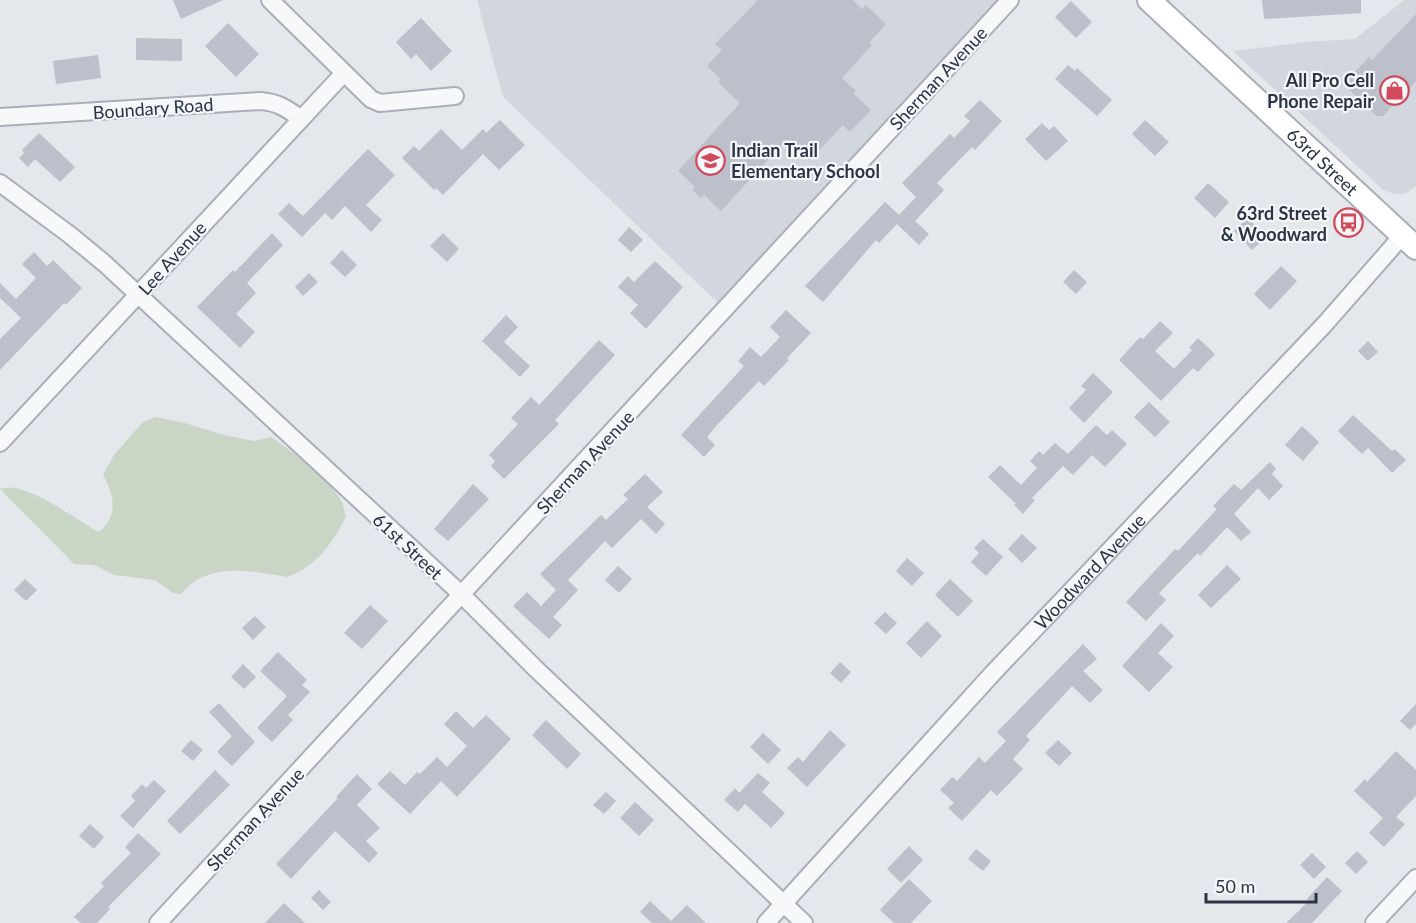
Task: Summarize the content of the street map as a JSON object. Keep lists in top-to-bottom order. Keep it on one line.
{"streets":{"main road":["63rd Street"],"street":["Sherman Avenue","Boundary Road","Lee Avenue","61st Street","Woodward Avenue"]},"crossings":[["Sherman Avenue","61st Street"],["Boundary Road","Lee Avenue"],["63rd Street","Woodward Avenue"],["Lee Avenue","61st Street"],["61st Street","Woodward Avenue"]],"places":{"shop":["All Pro Cell Phone Repair"],"school or university":["Indian Trail Elementary School"],"bus stop":["63rd Street & Woodward"]},"scale_bar":"50 m"}
